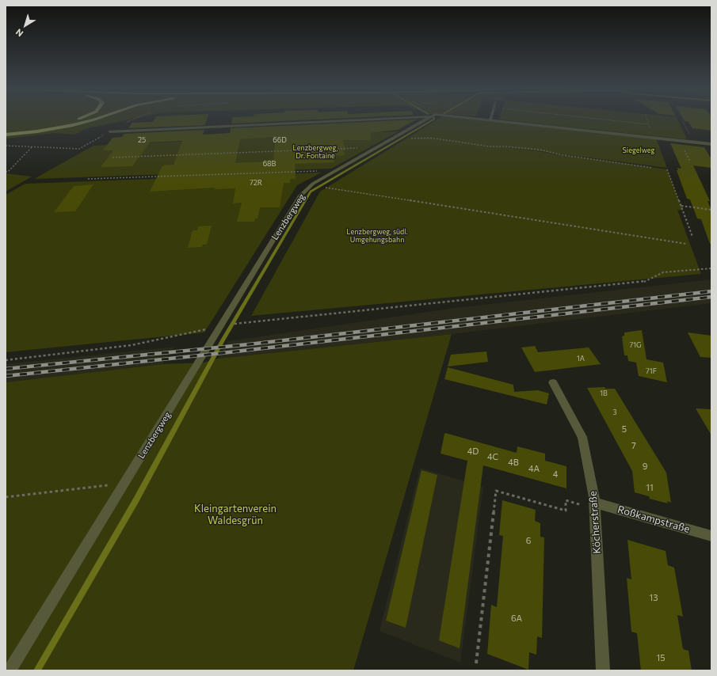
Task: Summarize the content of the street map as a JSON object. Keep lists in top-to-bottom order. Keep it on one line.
{"streets":{"street":["Lenzbergweg","Roßkampstraße","Köcherstraße"]},"crossings":[["Roßkampstraße","Köcherstraße"]],"parks":["Lenzbergweg, Dr. Fontaine","Siegelweg","Lenzbergweg, südl. Umgehungsbahn","Kleingartenverein Waldesgrün"],"house_numbers":["25","66D","68B","72R","71G","1A","71F","1B","3","5","7","4D","4C","4B","9","4A","4","11","6","13","6A","15"],"north":"bottom left"}
